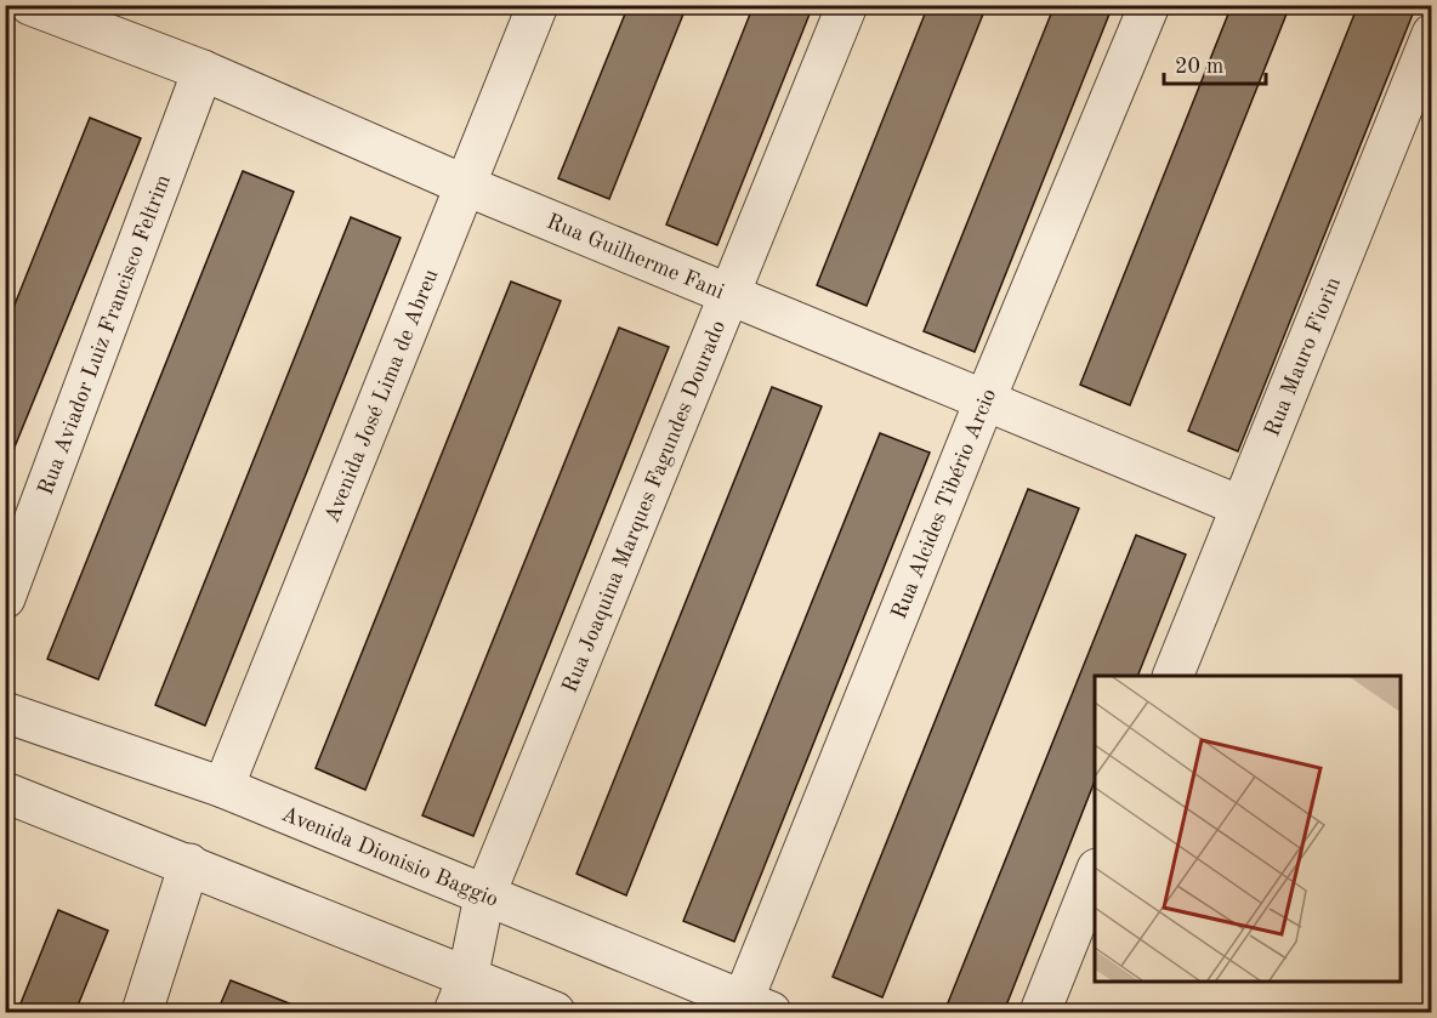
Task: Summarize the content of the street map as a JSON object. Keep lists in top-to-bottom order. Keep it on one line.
{"streets":{"street":["Rua Guilherme Fani","Rua Aviador Luiz Francisco Feltrim","Rua Mauro Fiorin","Avenida José Lima de Abreu","Rua Alcides Tibério Arcio","Rua Joaquina Marques Fagundes Dourado","Avenida Dionisio Baggio"]},"crossings":[["Rua Guilherme Fani","Rua Aviador Luiz Francisco Feltrim"],["Rua Guilherme Fani","Rua Mauro Fiorin"],["Rua Guilherme Fani","Avenida José Lima de Abreu"],["Rua Guilherme Fani","Rua Alcides Tibério Arcio"],["Rua Guilherme Fani","Rua Joaquina Marques Fagundes Dourado"],["Avenida José Lima de Abreu","Avenida Dionisio Baggio"],["Rua Alcides Tibério Arcio","Avenida Dionisio Baggio"],["Rua Joaquina Marques Fagundes Dourado","Avenida Dionisio Baggio"]],"scale_bar":"20 m"}
